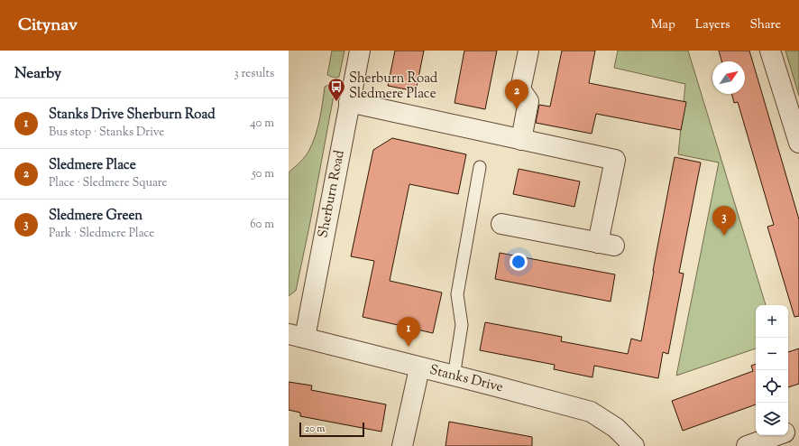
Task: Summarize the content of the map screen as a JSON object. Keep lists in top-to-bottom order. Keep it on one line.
{"streets":{"street":["Sherburn Road","Stanks Drive"]},"crossings":[["Sherburn Road","Stanks Drive"]],"places":{"bus stop":["Sherburn Road Sledmere Place"]},"scale_bar":"20 m","north":"top right","page":{"header":"Citynav","nav":["Map","Layers","Share"],"heading":["Nearby","3 results"],"pins":["2","3","1"],"list":[{"mark":"1","name":"Stanks Drive Sherburn Road","note":"Bus stop · Stanks Drive","value":"40 m"},{"mark":"2","name":"Sledmere Place","note":"Place · Sledmere Square","value":"50 m"},{"mark":"3","name":"Sledmere Green","note":"Park · Sledmere Place","value":"60 m"}],"map_buttons":["+","−"],"scale":"20 m"}}
